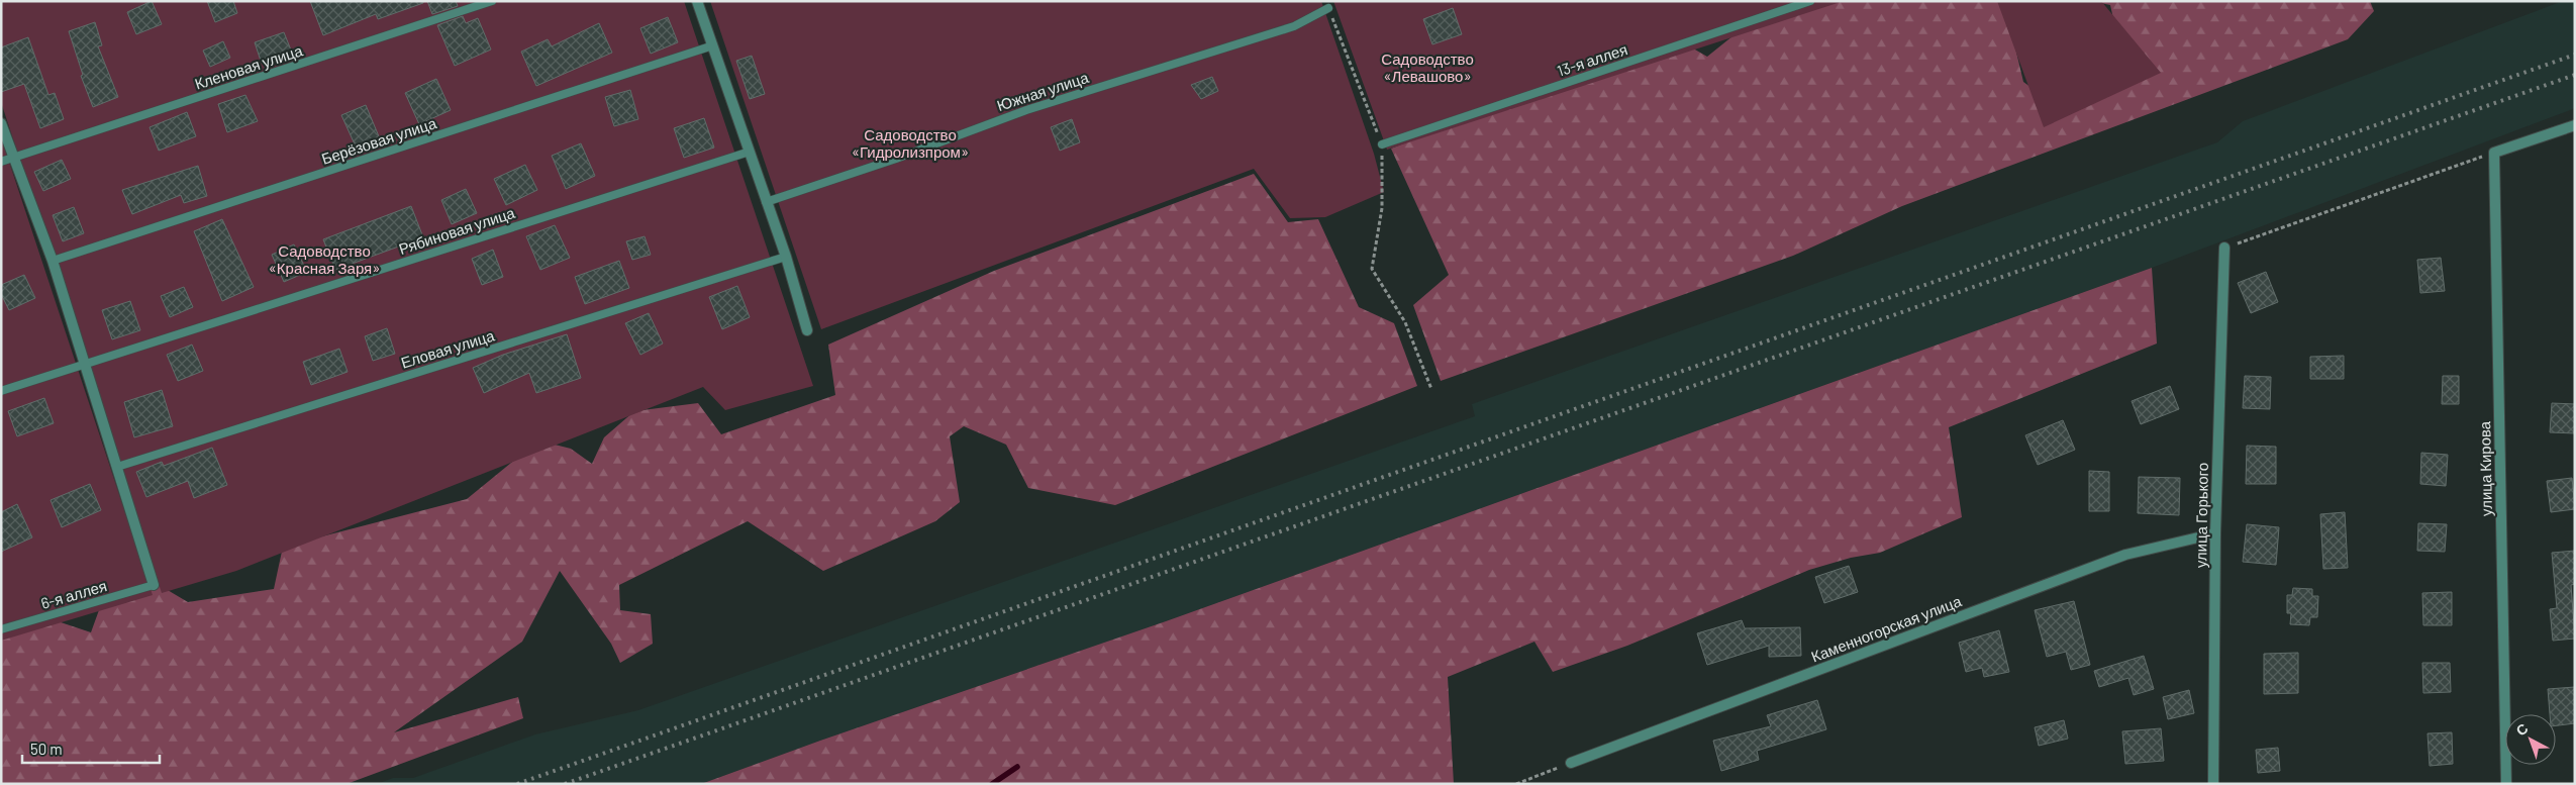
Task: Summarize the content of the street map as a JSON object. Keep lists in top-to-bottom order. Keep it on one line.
{"streets":{"street":["улица Кирова","улица Горького","Каменногорская улица"],"lane":["13-я аллея","Кленовая улица","Южная улица","Берёзовая улица","Рябиновая улица","Еловая улица","6-я аллея"]},"crossings":[["улица Горького","Каменногорская улица"]],"parks":["Садоводство «Левашово»","Садоводство «Гидролизпром»","Садоводство «Красная Заря»"],"scale_bar":"50 m","north":"top left"}
